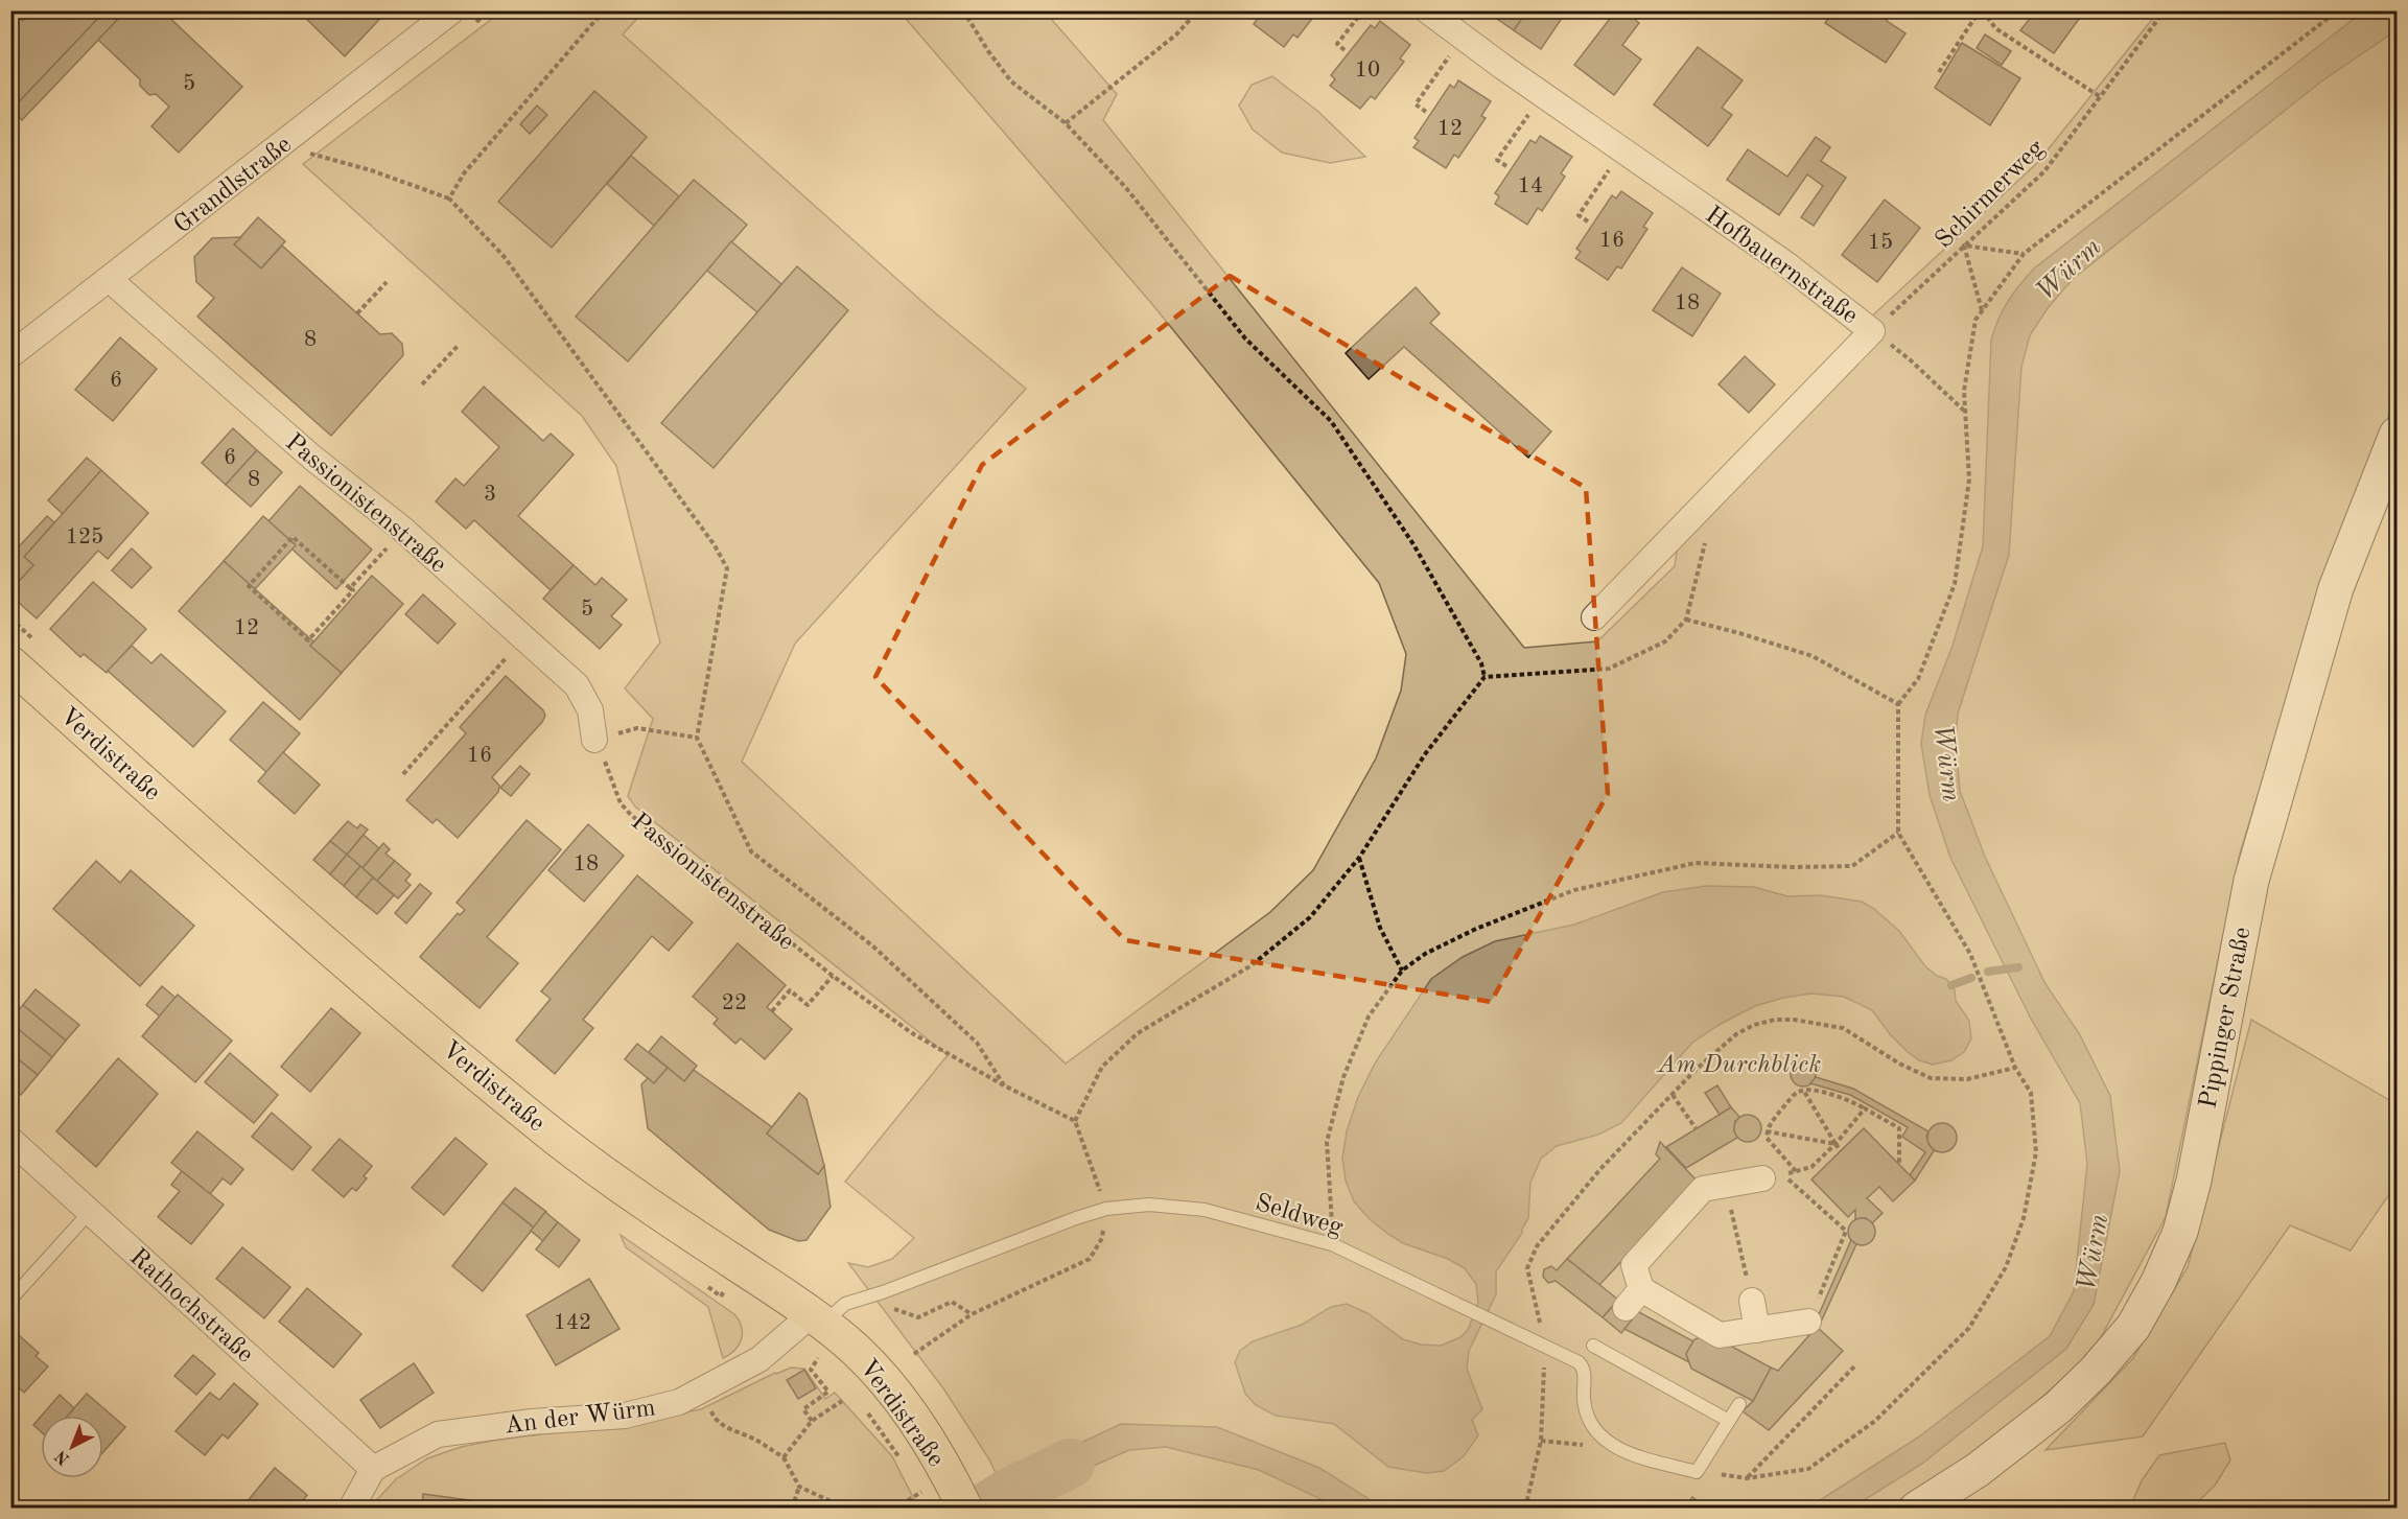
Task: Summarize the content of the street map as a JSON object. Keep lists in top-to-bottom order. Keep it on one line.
{"streets":{"main road":["Verdistraße","Pippinger Straße"],"street":["Grandlstraße","Hofbauernstraße","Passionistenstraße","Rathochstraße","An der Würm"],"lane":["Seldweg"],"path":["Schirmerweg"]},"crossings":[["Grandlstraße","Passionistenstraße"],["Schirmerweg","Hofbauernstraße"],["Verdistraße","Seldweg"],["Verdistraße","An der Würm"],["Seldweg","An der Würm"],["Rathochstraße","An der Würm"]],"water":["Würm"],"parks":["Am Durchblick"],"house_numbers":["10","5","12","14","16","15","18","8","6","6","8","3","125","5","12","16","18","22","142"],"north":"bottom left"}
